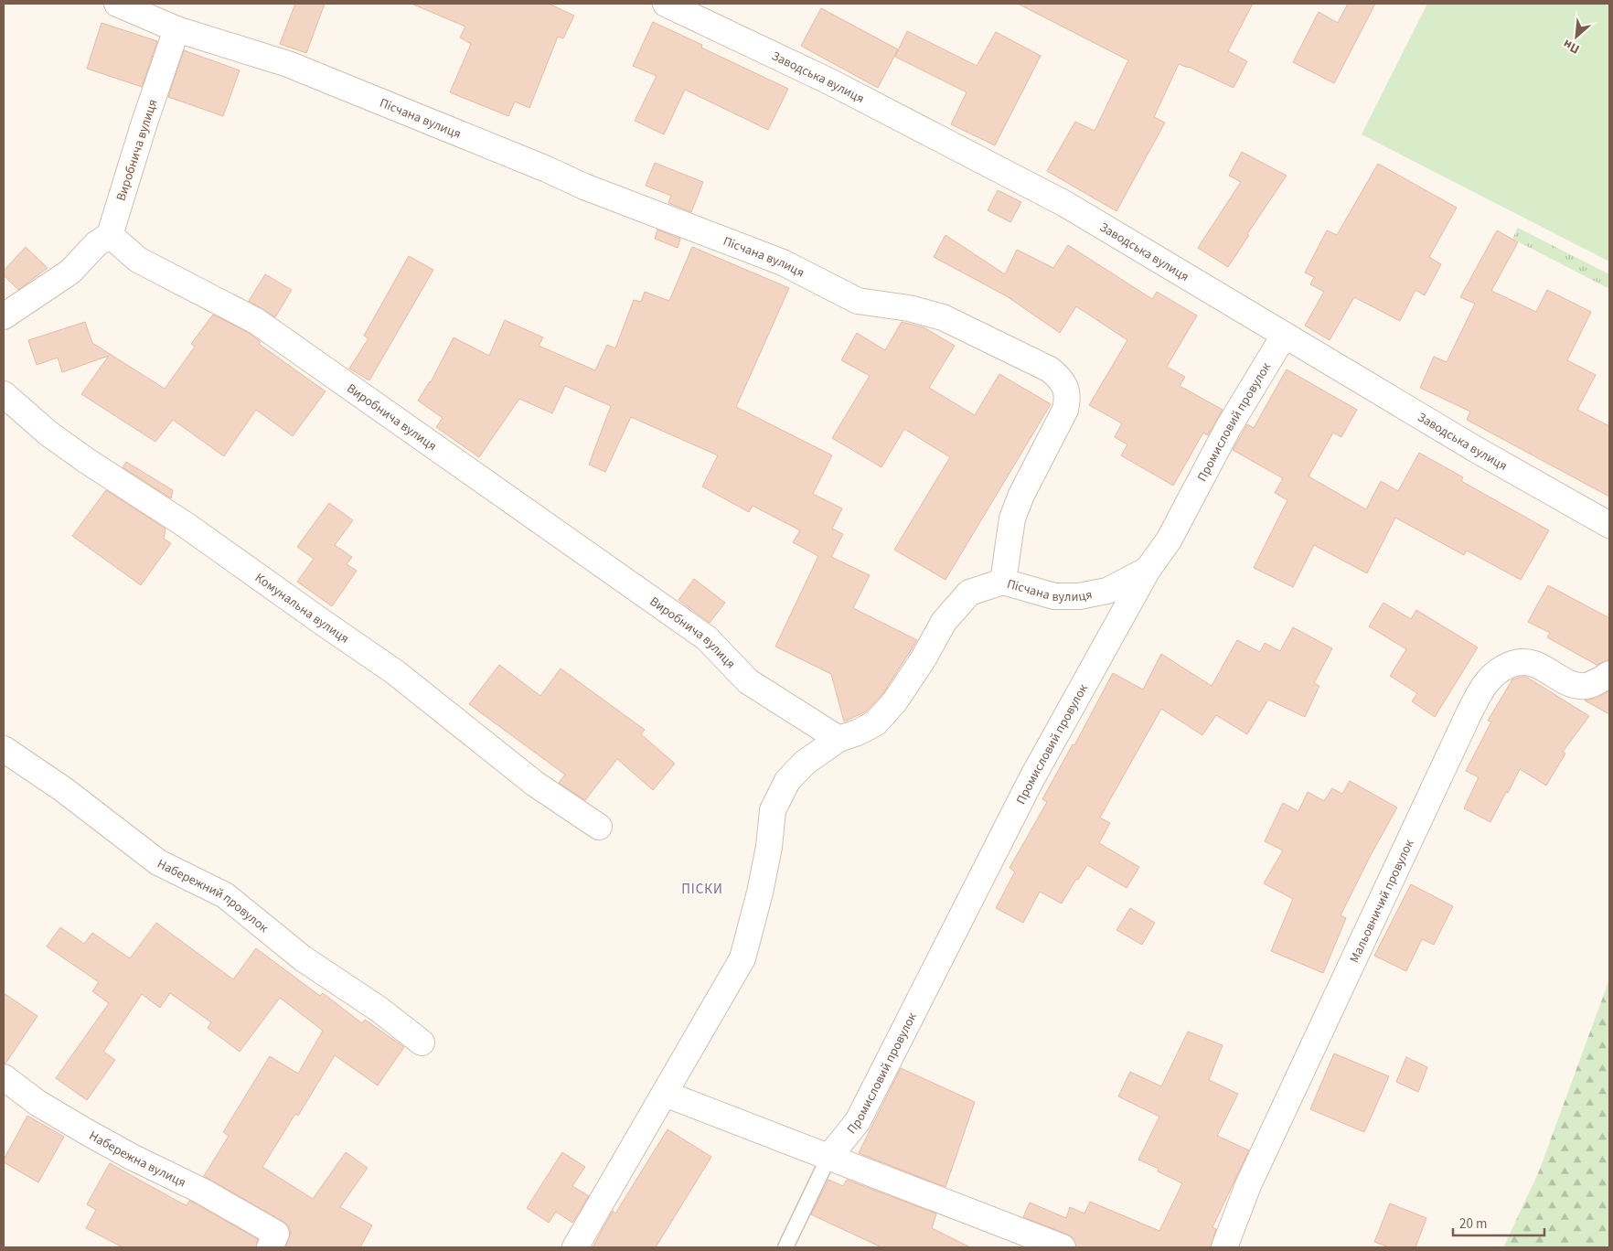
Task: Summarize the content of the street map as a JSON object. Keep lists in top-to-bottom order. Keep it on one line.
{"streets":{"street":["Заводська вулиця","Пісчана вулиця","Виробнича вулиця","Промисловий провулок","Комунальна вулиця","Набережний провулок","Мальовничий провулок","Набережна вулиця"]},"crossings":[["Заводська вулиця","Промисловий провулок"],["Пісчана вулиця","Виробнича вулиця"],["Пісчана вулиця","Промисловий провулок"]],"districts":["ПІСКИ"],"scale_bar":"20 m","north":"bottom left"}
